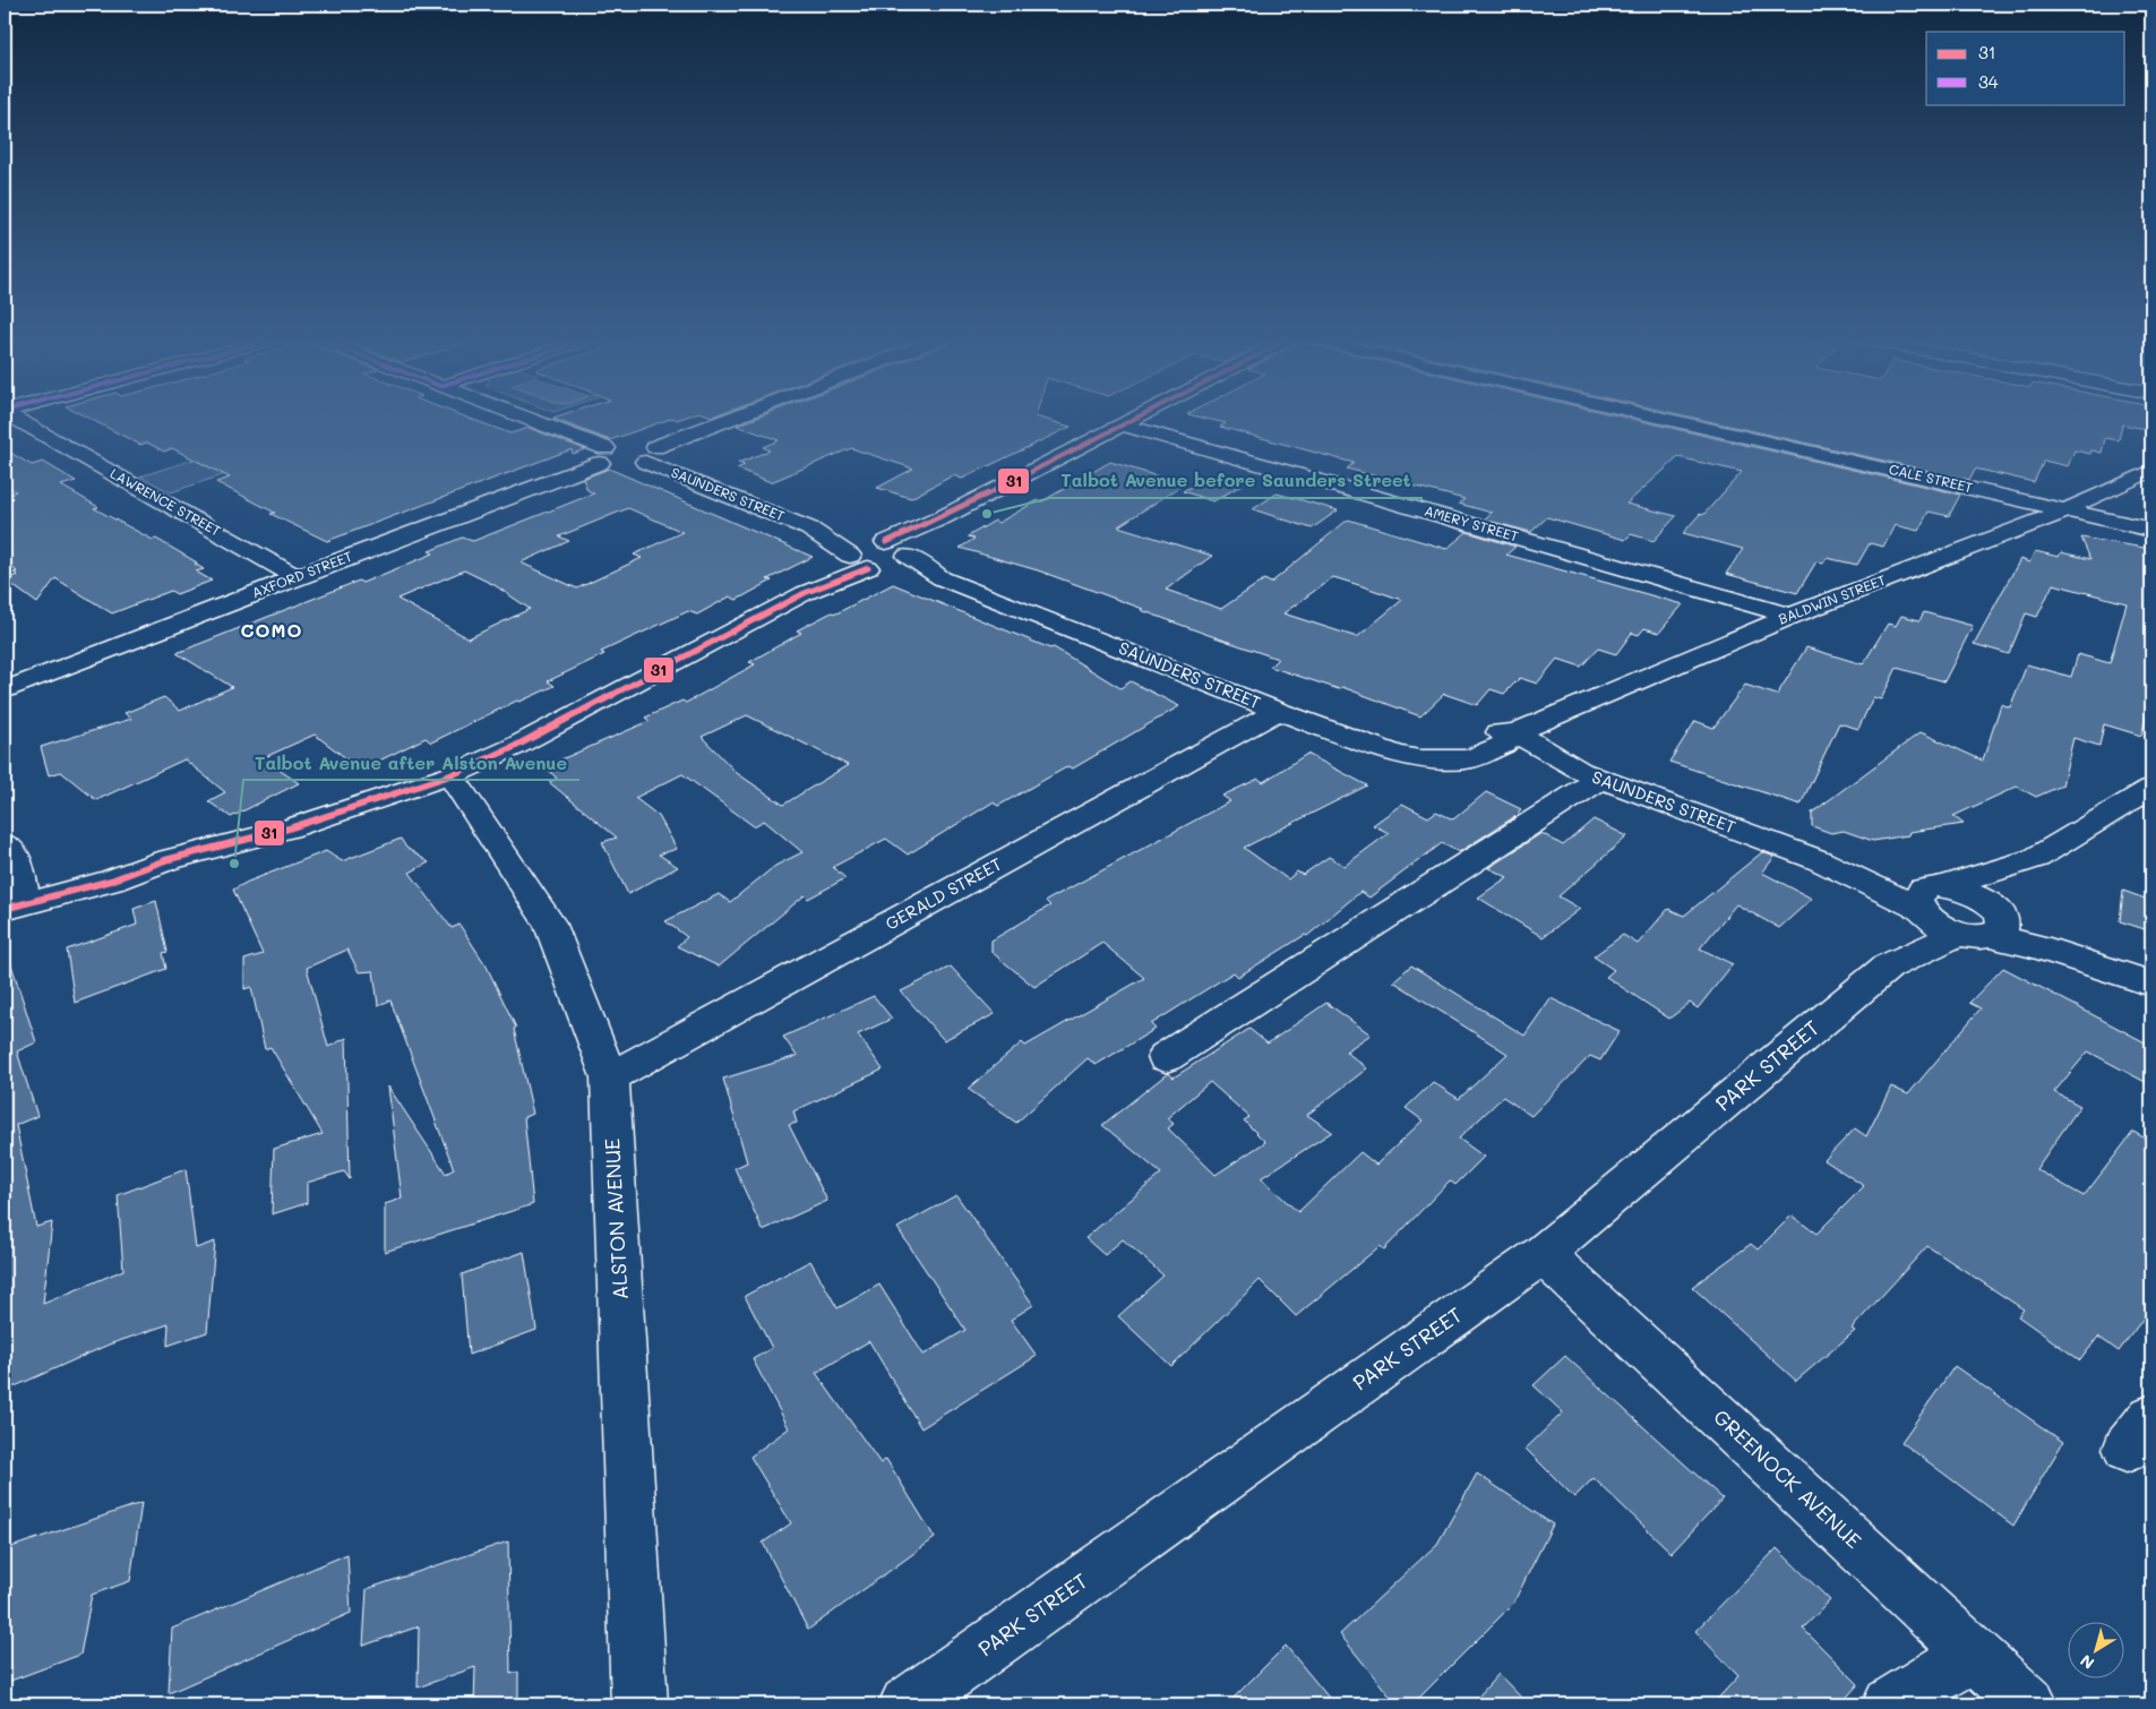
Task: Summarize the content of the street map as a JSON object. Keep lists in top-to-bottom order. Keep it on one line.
{"streets":{"street":["CALE STREET","SAUNDERS STREET","LAWRENCE STREET","AMERY STREET","AXFORD STREET","BALDWIN STREET","GERALD STREET","PARK STREET","ALSTON AVENUE","GREENOCK AVENUE"]},"crossings":[["CALE STREET","BALDWIN STREET"],["SAUNDERS STREET","BALDWIN STREET"],["SAUNDERS STREET","GERALD STREET"],["SAUNDERS STREET","PARK STREET"],["LAWRENCE STREET","AXFORD STREET"],["AMERY STREET","BALDWIN STREET"],["GERALD STREET","ALSTON AVENUE"],["PARK STREET","GREENOCK AVENUE"]],"districts":["COMO"],"places":["Talbot Avenue before Saunders Street","Talbot Avenue after Alston Avenue"],"lines":["transit line 31"],"legend":["31","34"],"north":"bottom left"}
